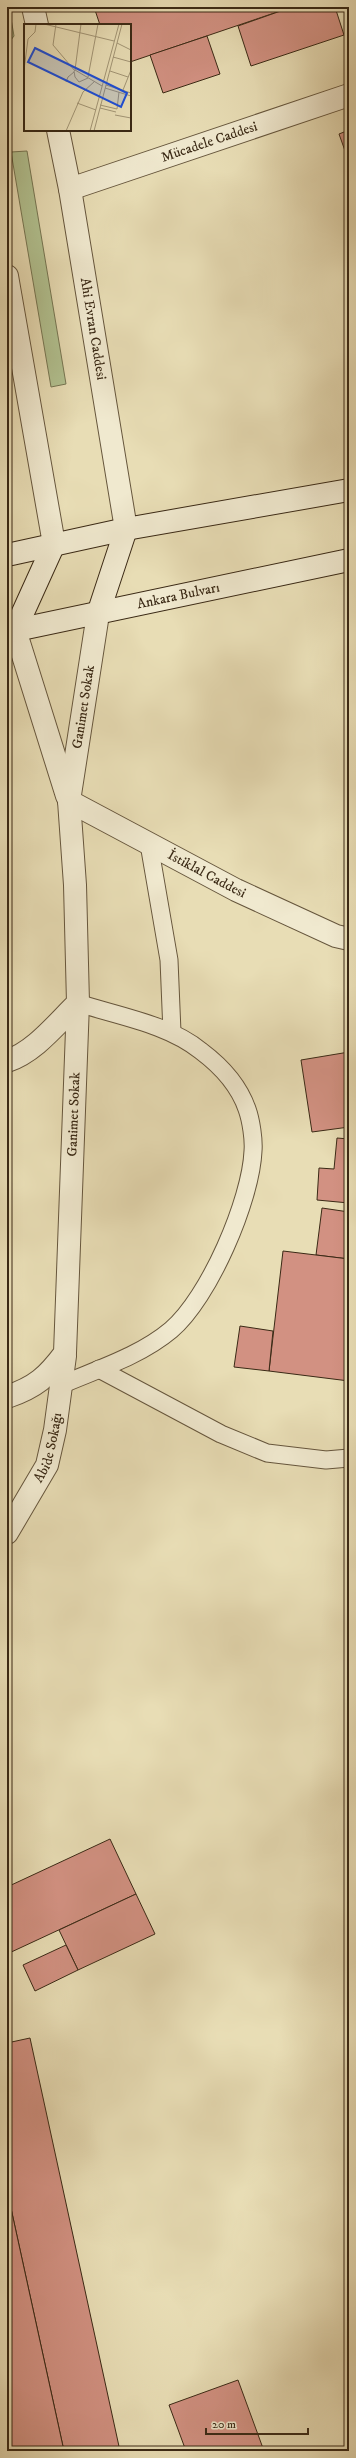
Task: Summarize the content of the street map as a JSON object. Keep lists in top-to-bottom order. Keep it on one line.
{"streets":{"street":["Mücadele Caddesi","Ahi Evran Caddesi","Ankara Bulvarı","Ganimet Sokak","İstiklal Caddesi","Abide Sokağı"]},"crossings":[["Mücadele Caddesi","Ahi Evran Caddesi"],["Ahi Evran Caddesi","Ganimet Sokak"],["Ankara Bulvarı","Ganimet Sokak"],["Ganimet Sokak","İstiklal Caddesi"],["Ganimet Sokak","Abide Sokağı"]],"scale_bar":"20 m"}
